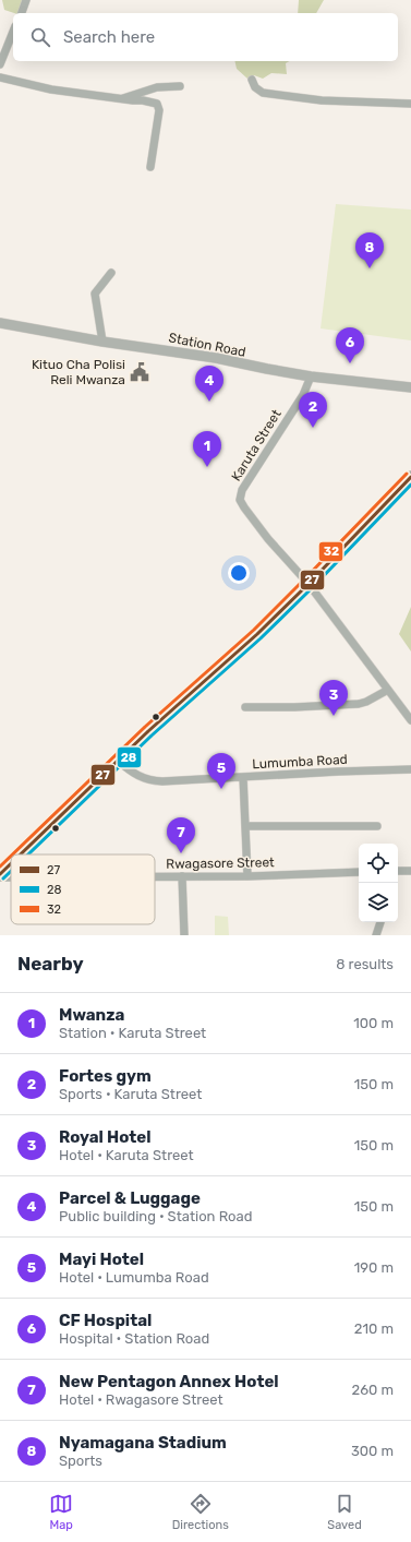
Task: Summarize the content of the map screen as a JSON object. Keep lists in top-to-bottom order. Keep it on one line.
{"streets":{"main road":["Station Road"],"street":["Karuta Street","Lumumba Road","Rwagasore Street"]},"crossings":[["Station Road","Karuta Street"]],"places":{"public building":["Kituo Cha Polisi Reli Mwanza"]},"lines":["transit line 32","transit line 27","transit line 28"],"legend":["27","28","32"],"page":{"search":"Search here","pins":["8","6","4","2","1","3","5","7"],"heading":["Nearby","8 results"],"list":[{"mark":"1","name":"Mwanza","note":"Station · Karuta Street","value":"100 m"},{"mark":"2","name":"Fortes gym","note":"Sports · Karuta Street","value":"150 m"},{"mark":"3","name":"Royal Hotel","note":"Hotel · Karuta Street","value":"150 m"},{"mark":"4","name":"Parcel & Luggage","note":"Public building · Station Road","value":"150 m"},{"mark":"5","name":"Mayi Hotel","note":"Hotel · Lumumba Road","value":"190 m"},{"mark":"6","name":"CF Hospital","note":"Hospital · Station Road","value":"210 m"},{"mark":"7","name":"New Pentagon Annex Hotel","note":"Hotel · Rwagasore Street","value":"260 m"},{"mark":"8","name":"Nyamagana Stadium","note":"Sports","value":"300 m"}],"nav":["Map","Directions","Saved"]}}
